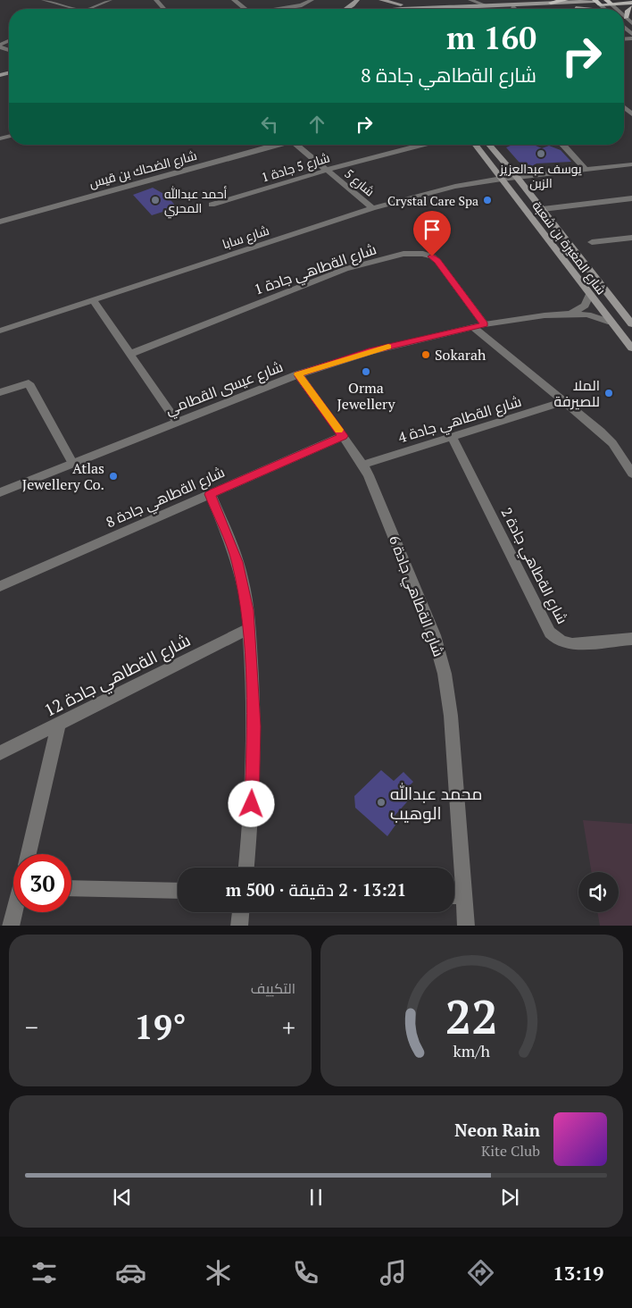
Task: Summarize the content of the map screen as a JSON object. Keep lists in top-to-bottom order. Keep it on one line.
{"streets":{"main road":["شارع المغيرة بن شعبة"],"street":["شارع 5 جادة 1","شارع الضحاك بن قيس","شارع 5","شارع سابا","شارع الةطاهي جادة 1","شارع عيسى القطامي","شارع الةطاهي جادة 4","شارع الةطاهي جادة 8","شارع الةطاهي جادة 2","شارع الةطاهي جادة 6","شارع الةطاهي جادة 12"]},"crossings":[["شارع 5 جادة 1","شارع 5"],["شارع 5","شارع سابا"],["شارع سابا","شارع المغيرة بن شعبة"],["شارع المغيرة بن شعبة","شارع عيسى القطامي"],["شارع الةطاهي جادة 1","شارع عيسى القطامي"],["شارع عيسى القطامي","شارع الةطاهي جادة 6"],["شارع الةطاهي جادة 4","شارع الةطاهي جادة 2"],["شارع الةطاهي جادة 4","شارع الةطاهي جادة 6"],["شارع الةطاهي جادة 8","شارع الةطاهي جادة 6"]],"places":["يوسف عبدالعزيز الزبن","أحمد عبدالله المحري","Crystal Care Spa","Sokarah","Orma Jewellery","الملا للصيرفة","Atlas Jewellery Co.","محمد عبدالله الوهيب"],"page":{"turn":["160 m","شارع الةطاهي جادة 8"],"limit":"30","trip":"13:21 · 2 دقيقة · 500 m","tile":"التكييف","heat":["−","19°","+"],"song":["Neon Rain","Kite Club"],"tabs":"13:19","gauge":["22","km/h"]}}
